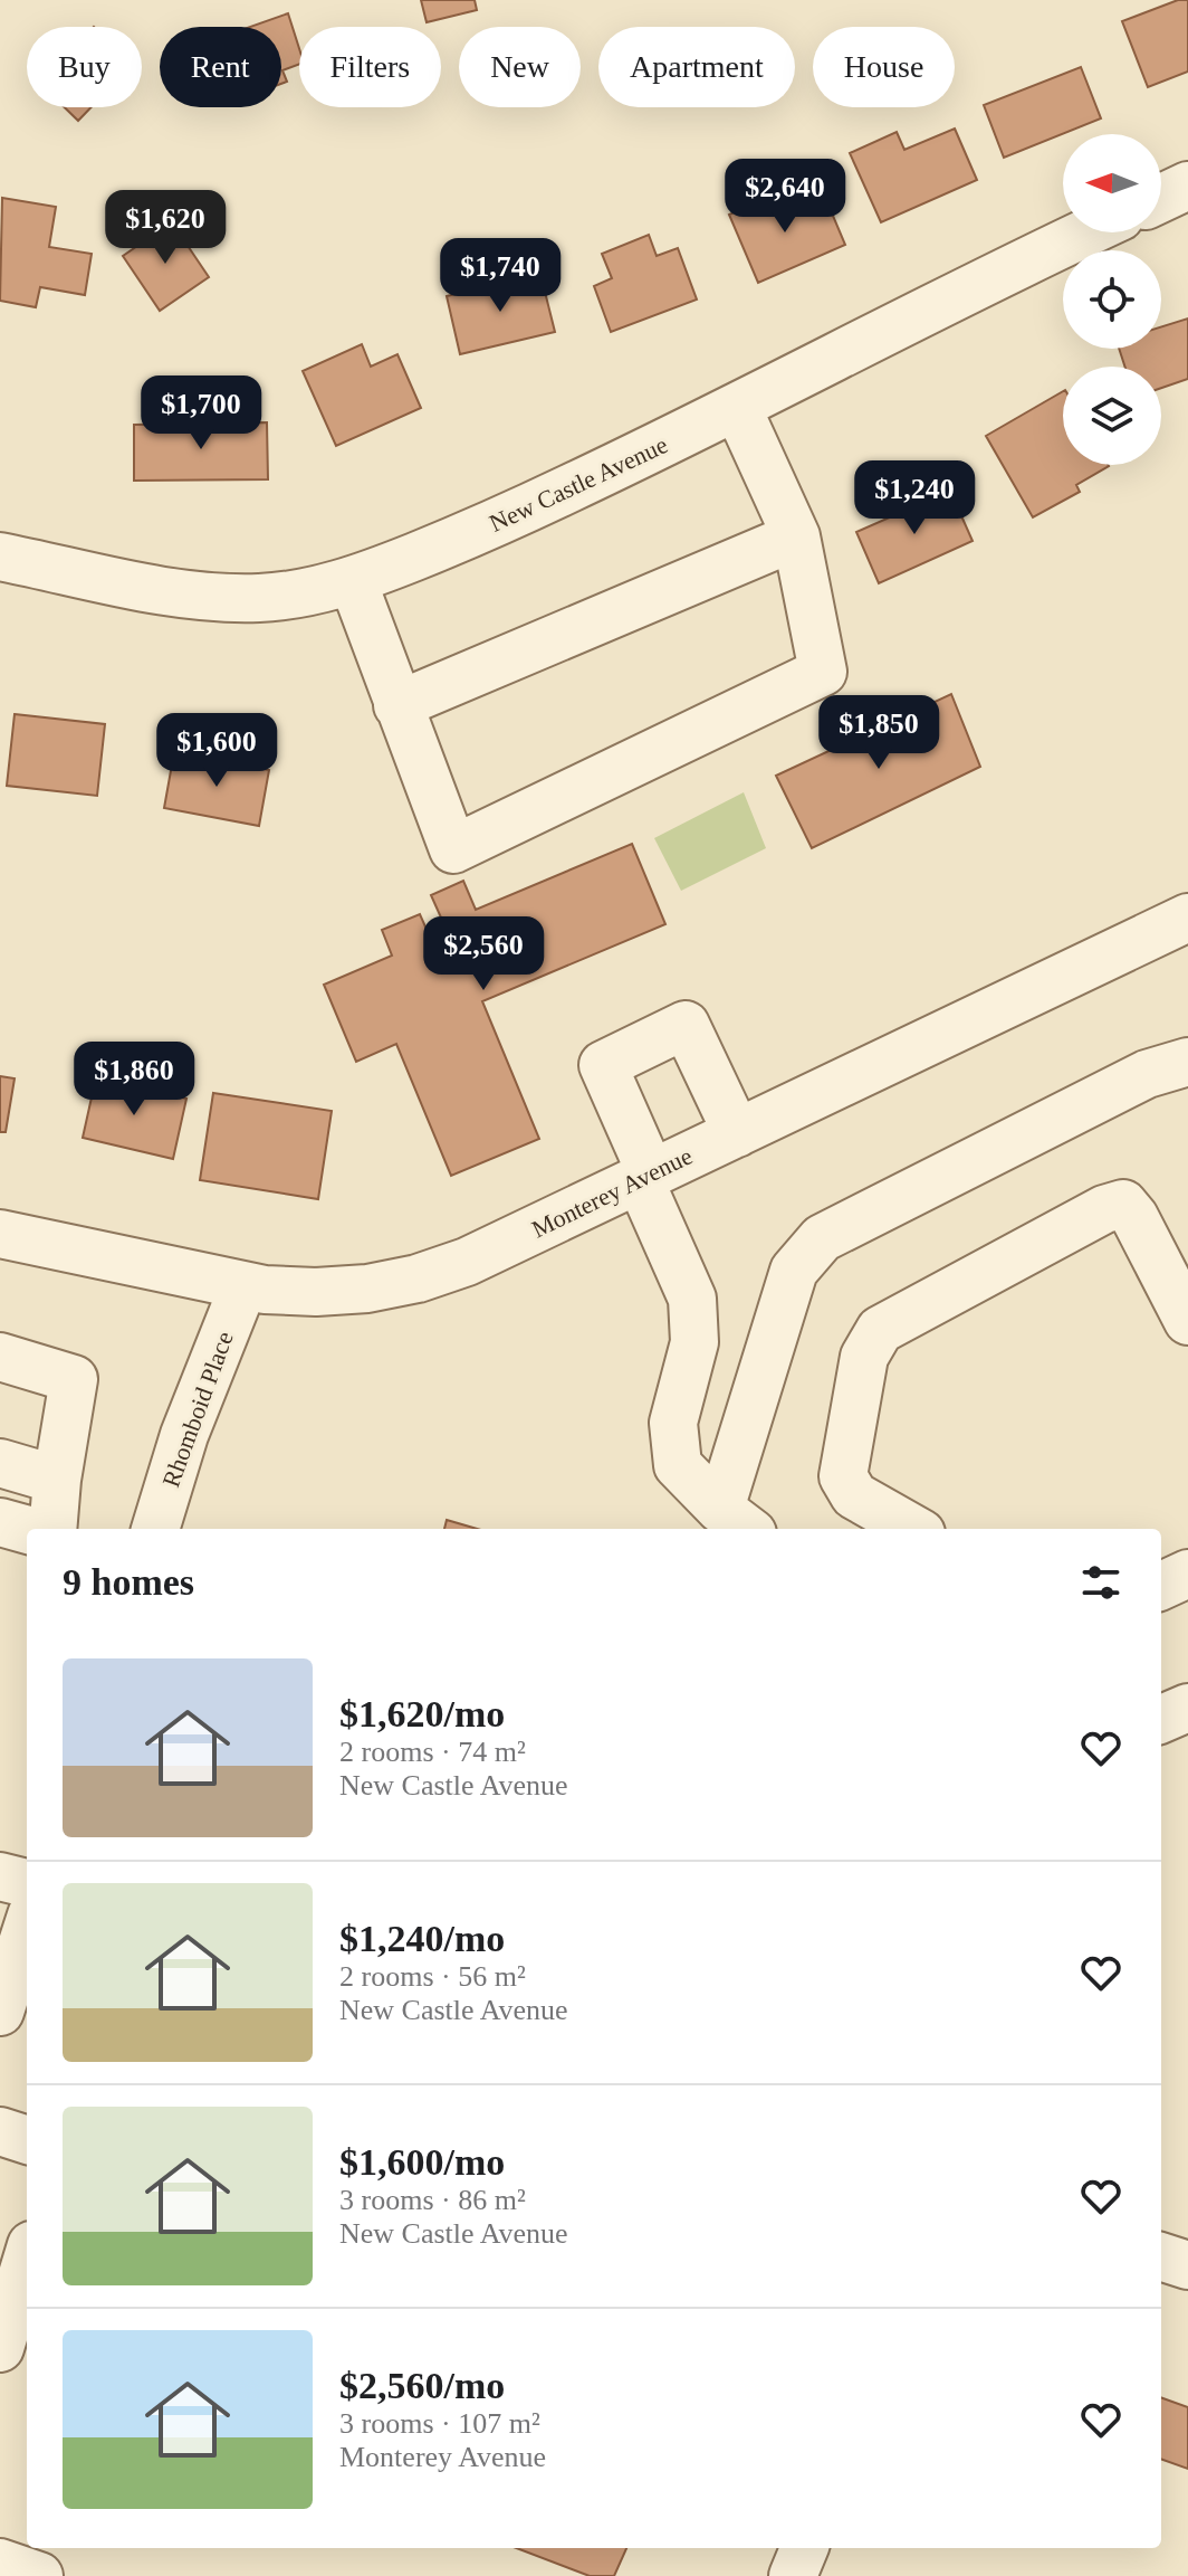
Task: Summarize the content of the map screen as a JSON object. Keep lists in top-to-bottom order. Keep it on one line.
{"streets":{"street":["New Castle Avenue","Monterey Avenue","Rhomboid Place"]},"crossings":[["Monterey Avenue","Rhomboid Place"]],"north":"left","page":{"chip":["Buy","Rent","Filters","New","Apartment","House"],"price":["$2,640","$1,620","$1,740","$1,700","$1,240","$1,850","$1,600","$2,560","$1,860"],"heading":"9 homes","list":[{"name":"$1,620/mo","note":"2 rooms · 74 m² · New Castle Avenue"},{"name":"$1,240/mo","note":"2 rooms · 56 m² · New Castle Avenue"},{"name":"$1,600/mo","note":"3 rooms · 86 m² · New Castle Avenue"},{"name":"$2,560/mo","note":"3 rooms · 107 m² · Monterey Avenue"}]}}
